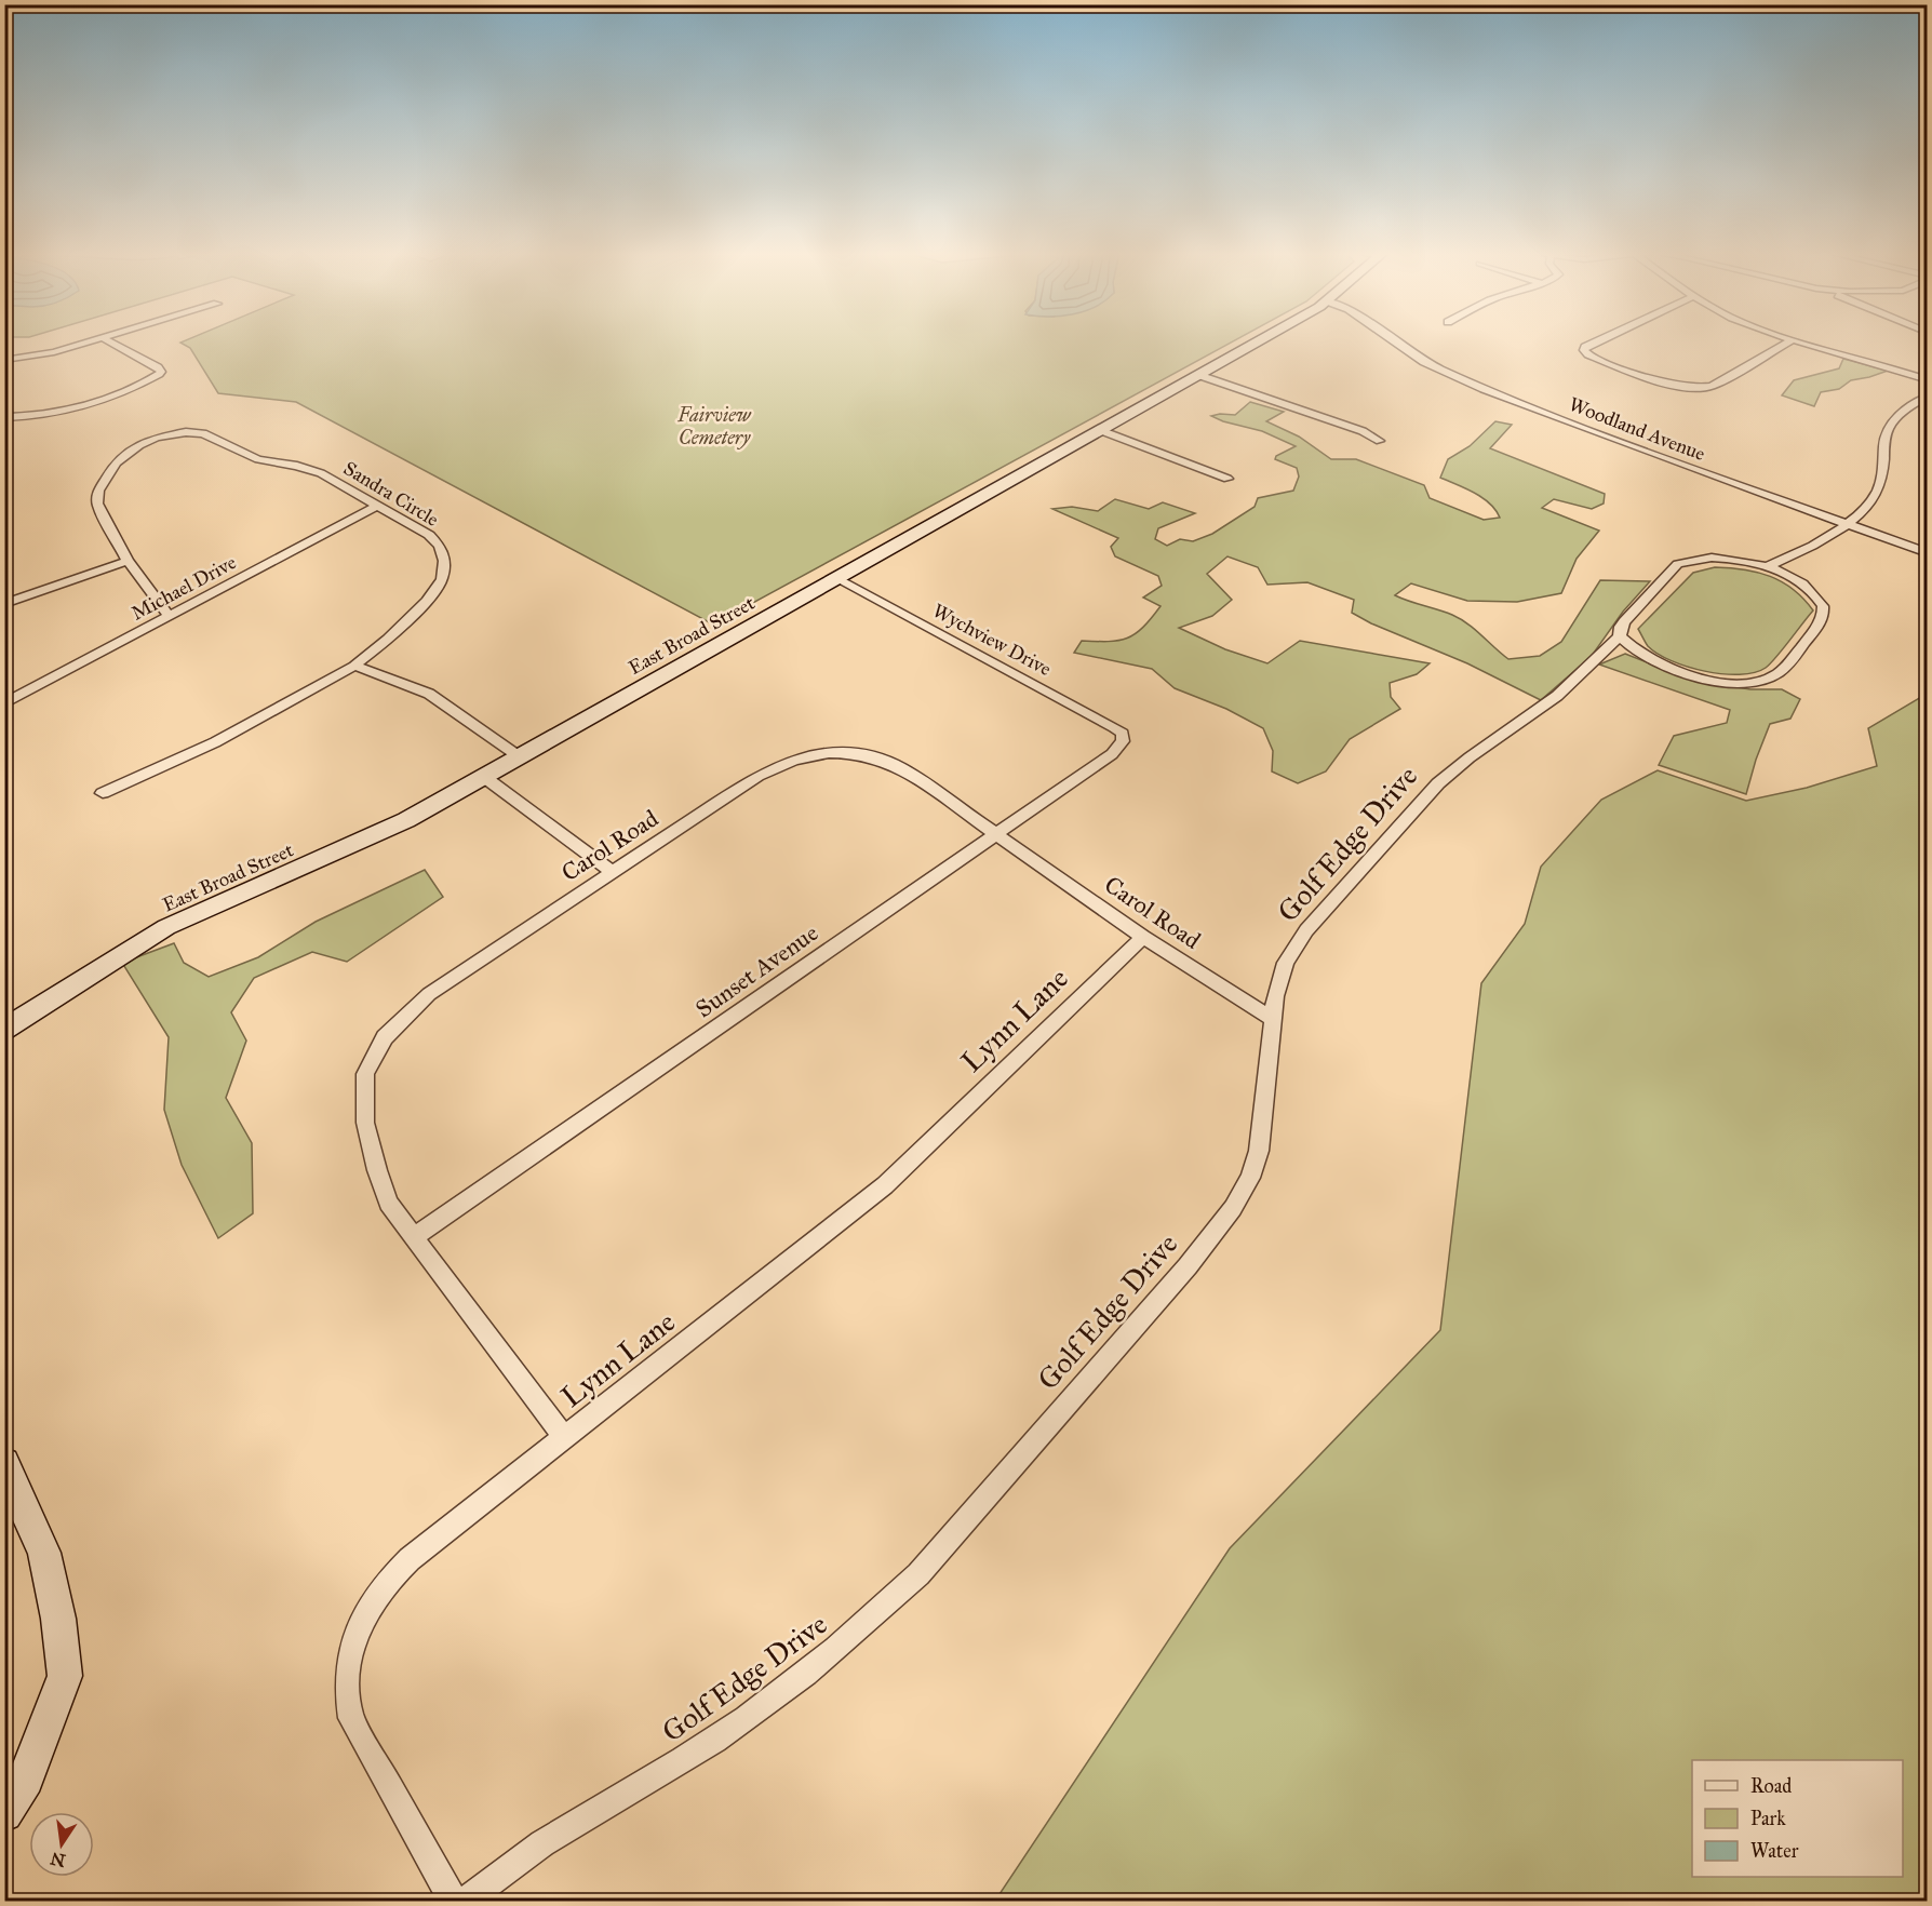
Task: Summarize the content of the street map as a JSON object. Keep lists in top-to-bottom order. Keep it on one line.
{"streets":{"street":["Woodland Avenue","Sandra Circle","Michael Drive","East Broad Street","Wychview Drive","Golf Edge Drive","Carol Road","Sunset Avenue","Lynn Lane"]},"crossings":[["Sandra Circle","Michael Drive"],["East Broad Street","Wychview Drive"],["Wychview Drive","Sunset Avenue"],["Golf Edge Drive","Carol Road"],["Carol Road","Sunset Avenue"],["Carol Road","Lynn Lane"]],"parks":["Fairview Cemetery"],"legend":["Road","Park","Water"],"north":"bottom"}
